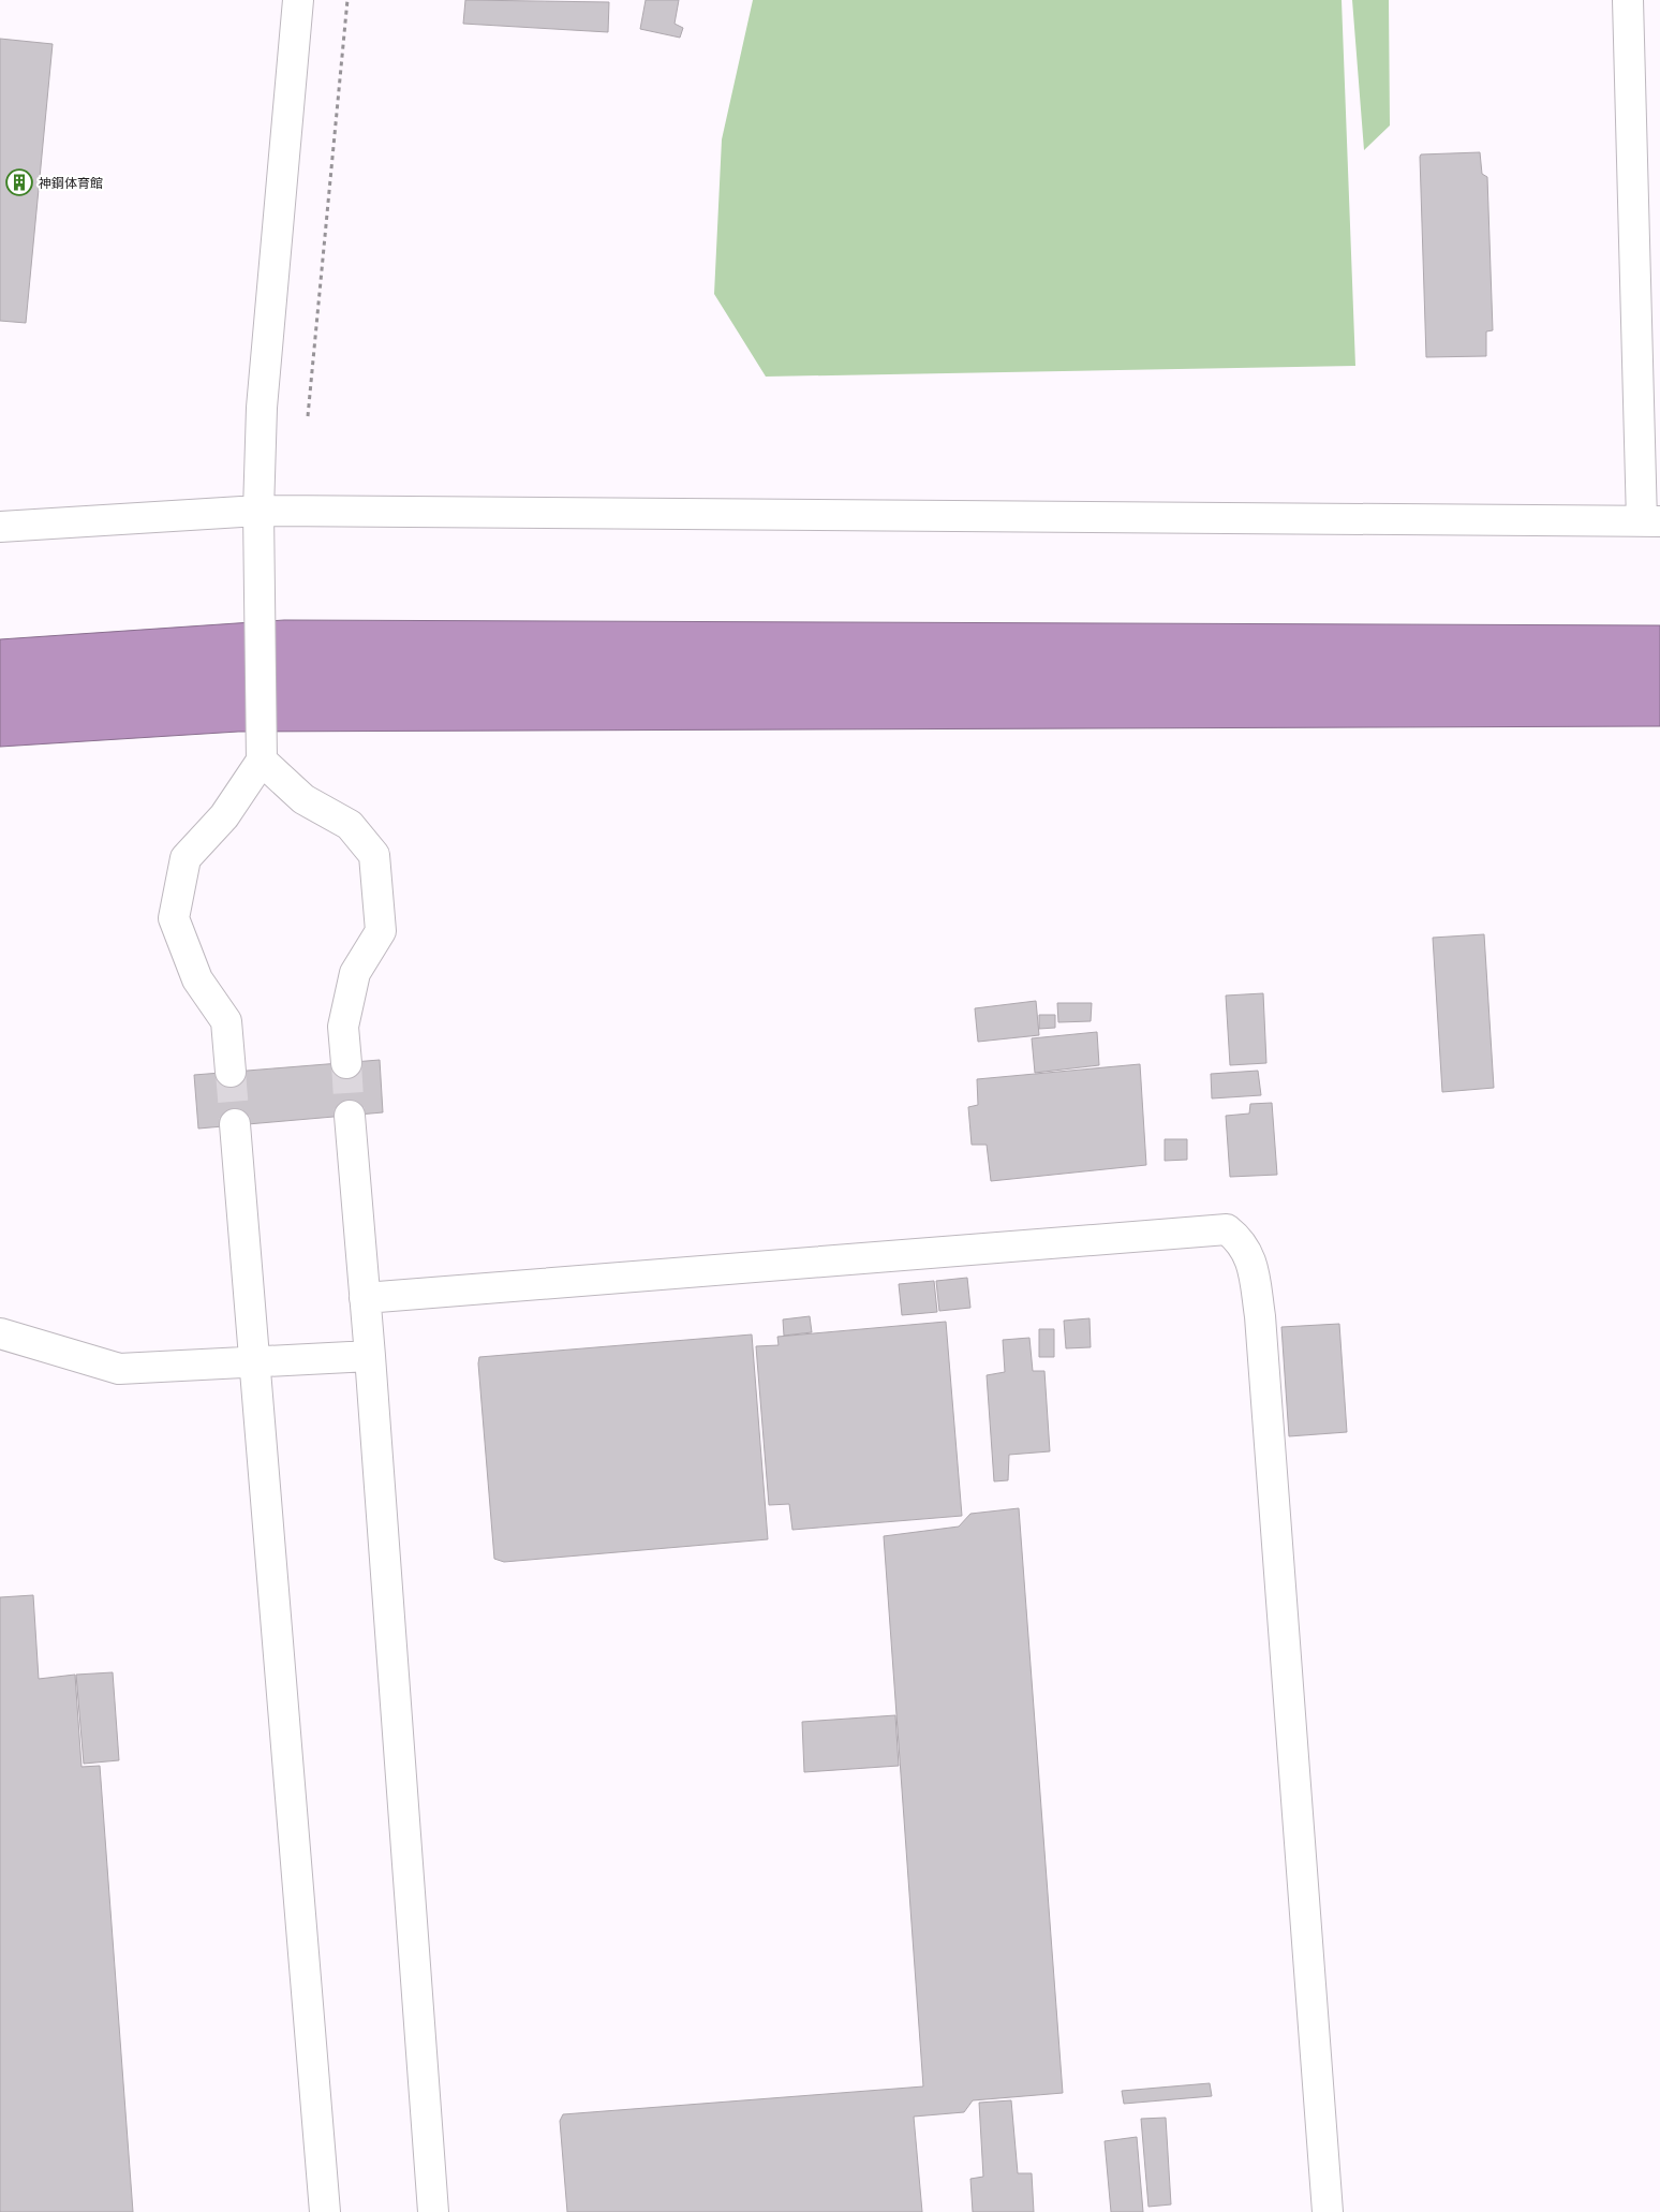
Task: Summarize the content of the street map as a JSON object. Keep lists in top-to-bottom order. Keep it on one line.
{"places":{"building":["神鋼体育館"]}}
